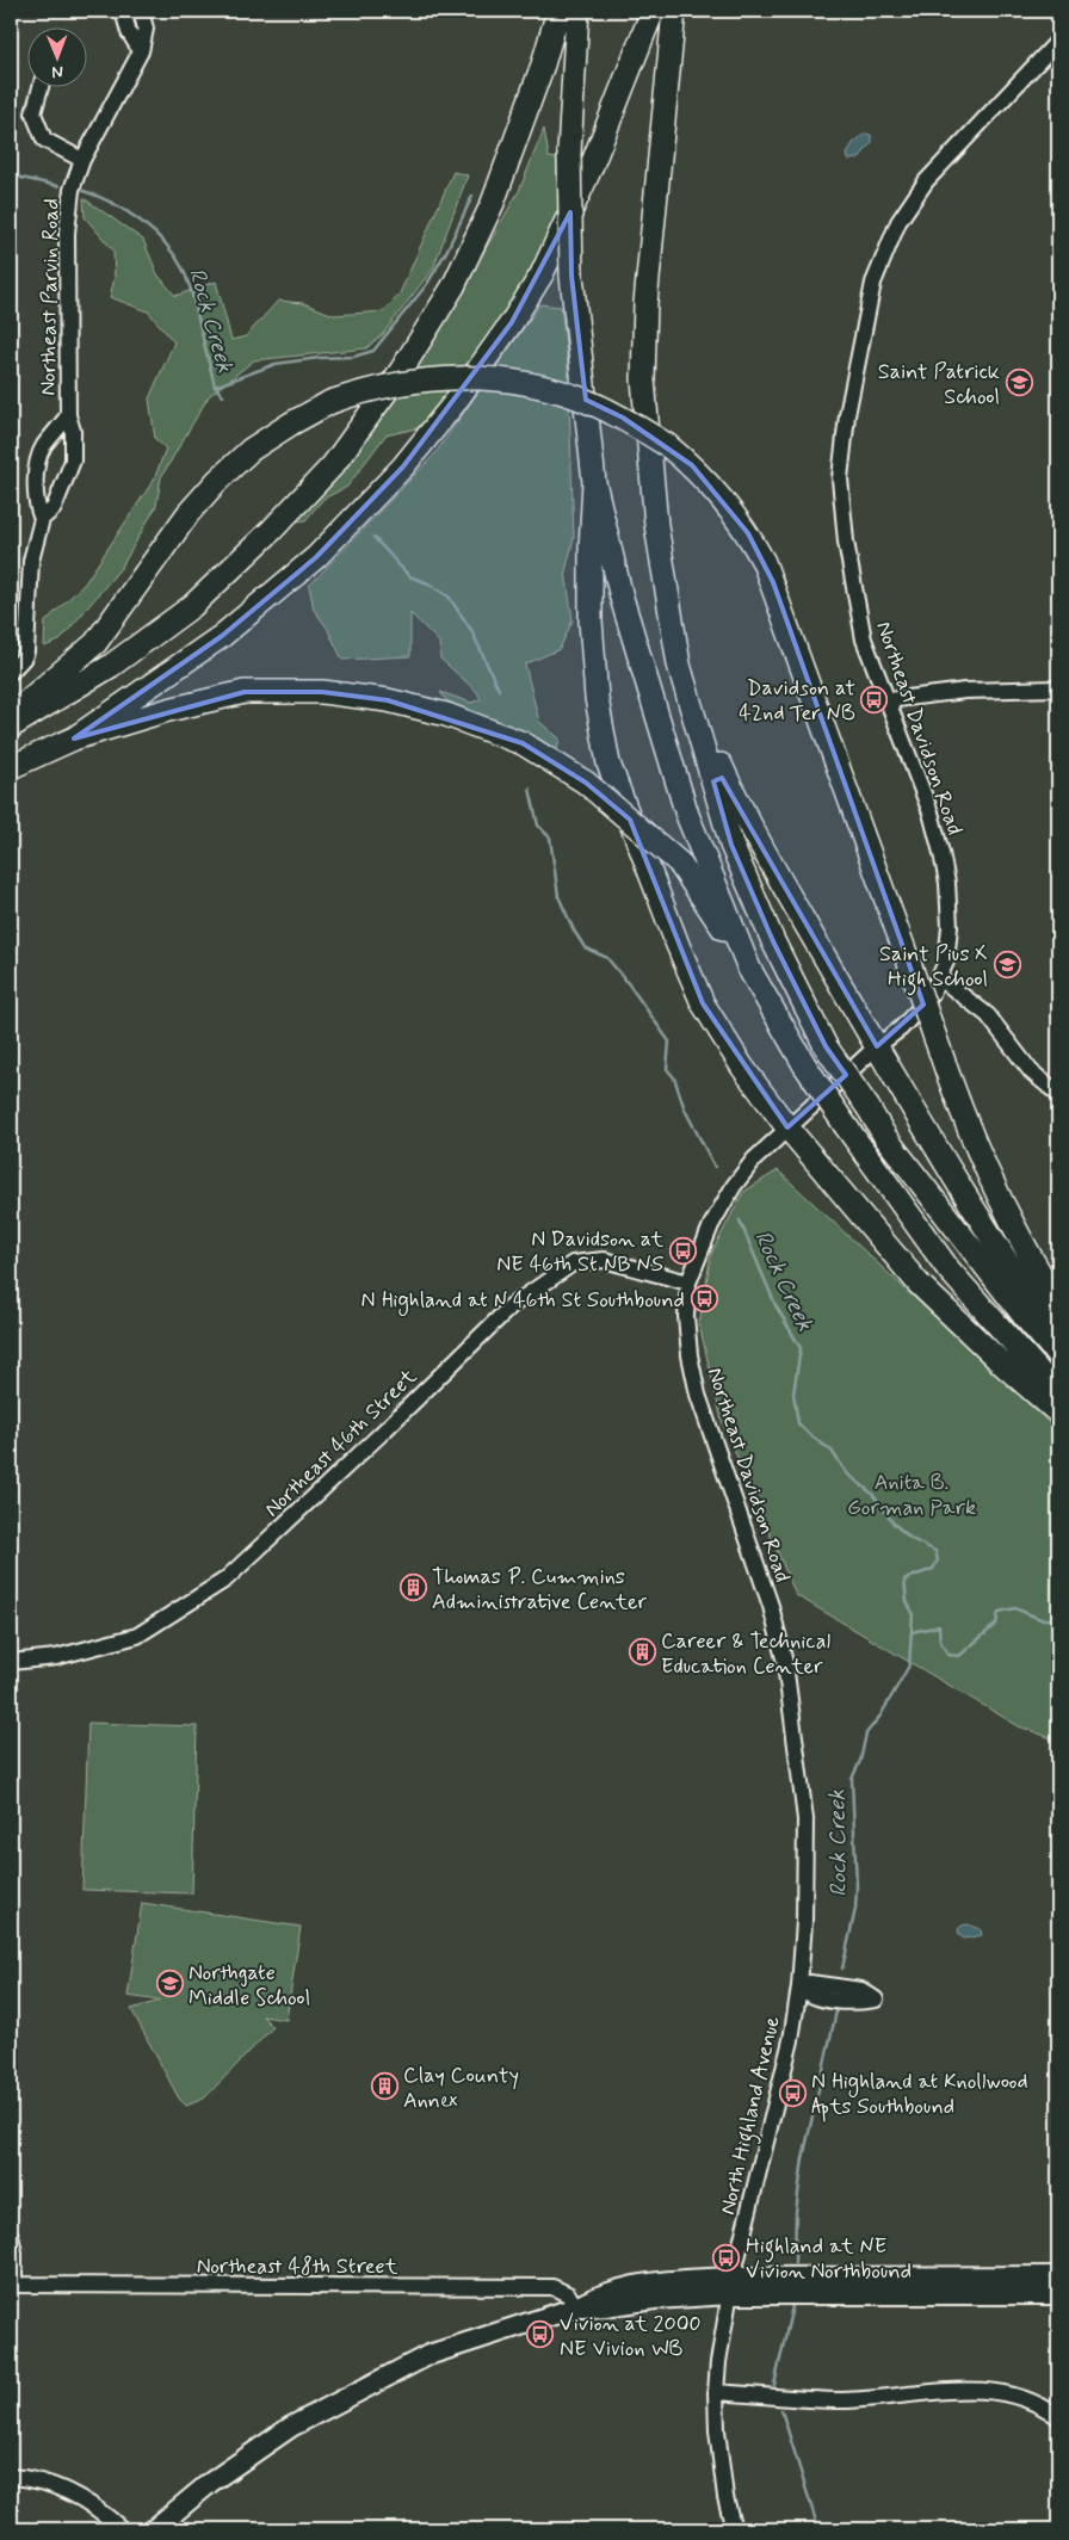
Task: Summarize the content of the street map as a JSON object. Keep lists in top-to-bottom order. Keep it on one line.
{"streets":{"street":["Northeast Parvin Road","Northeast Davidson Road","Northeast 46th Street","North Highland Avenue","Northeast 48th Street"]},"crossings":[["Northeast Davidson Road","Northeast 46th Street"],["Northeast Davidson Road","North Highland Avenue"]],"water":["Rock Creek"],"parks":["Anita B. Gorman Park"],"places":{"school or university":["Saint Patrick School","Saint Pius X High School","Northgate Middle School"],"bus stop":["Davidson at 42nd Ter NB","N Davidson at NE 46th St NB NS","N Highland at N 46th St Southbound","N Highland at Knollwood Apts Southbound","Highland at NE Vivion Northbound","Vivion at 2000 NE Vivion WB"],"building":["Thomas P. Cummins Administrative Center","Career & Technical Education Center","Clay County Annex"]},"north":"bottom"}
